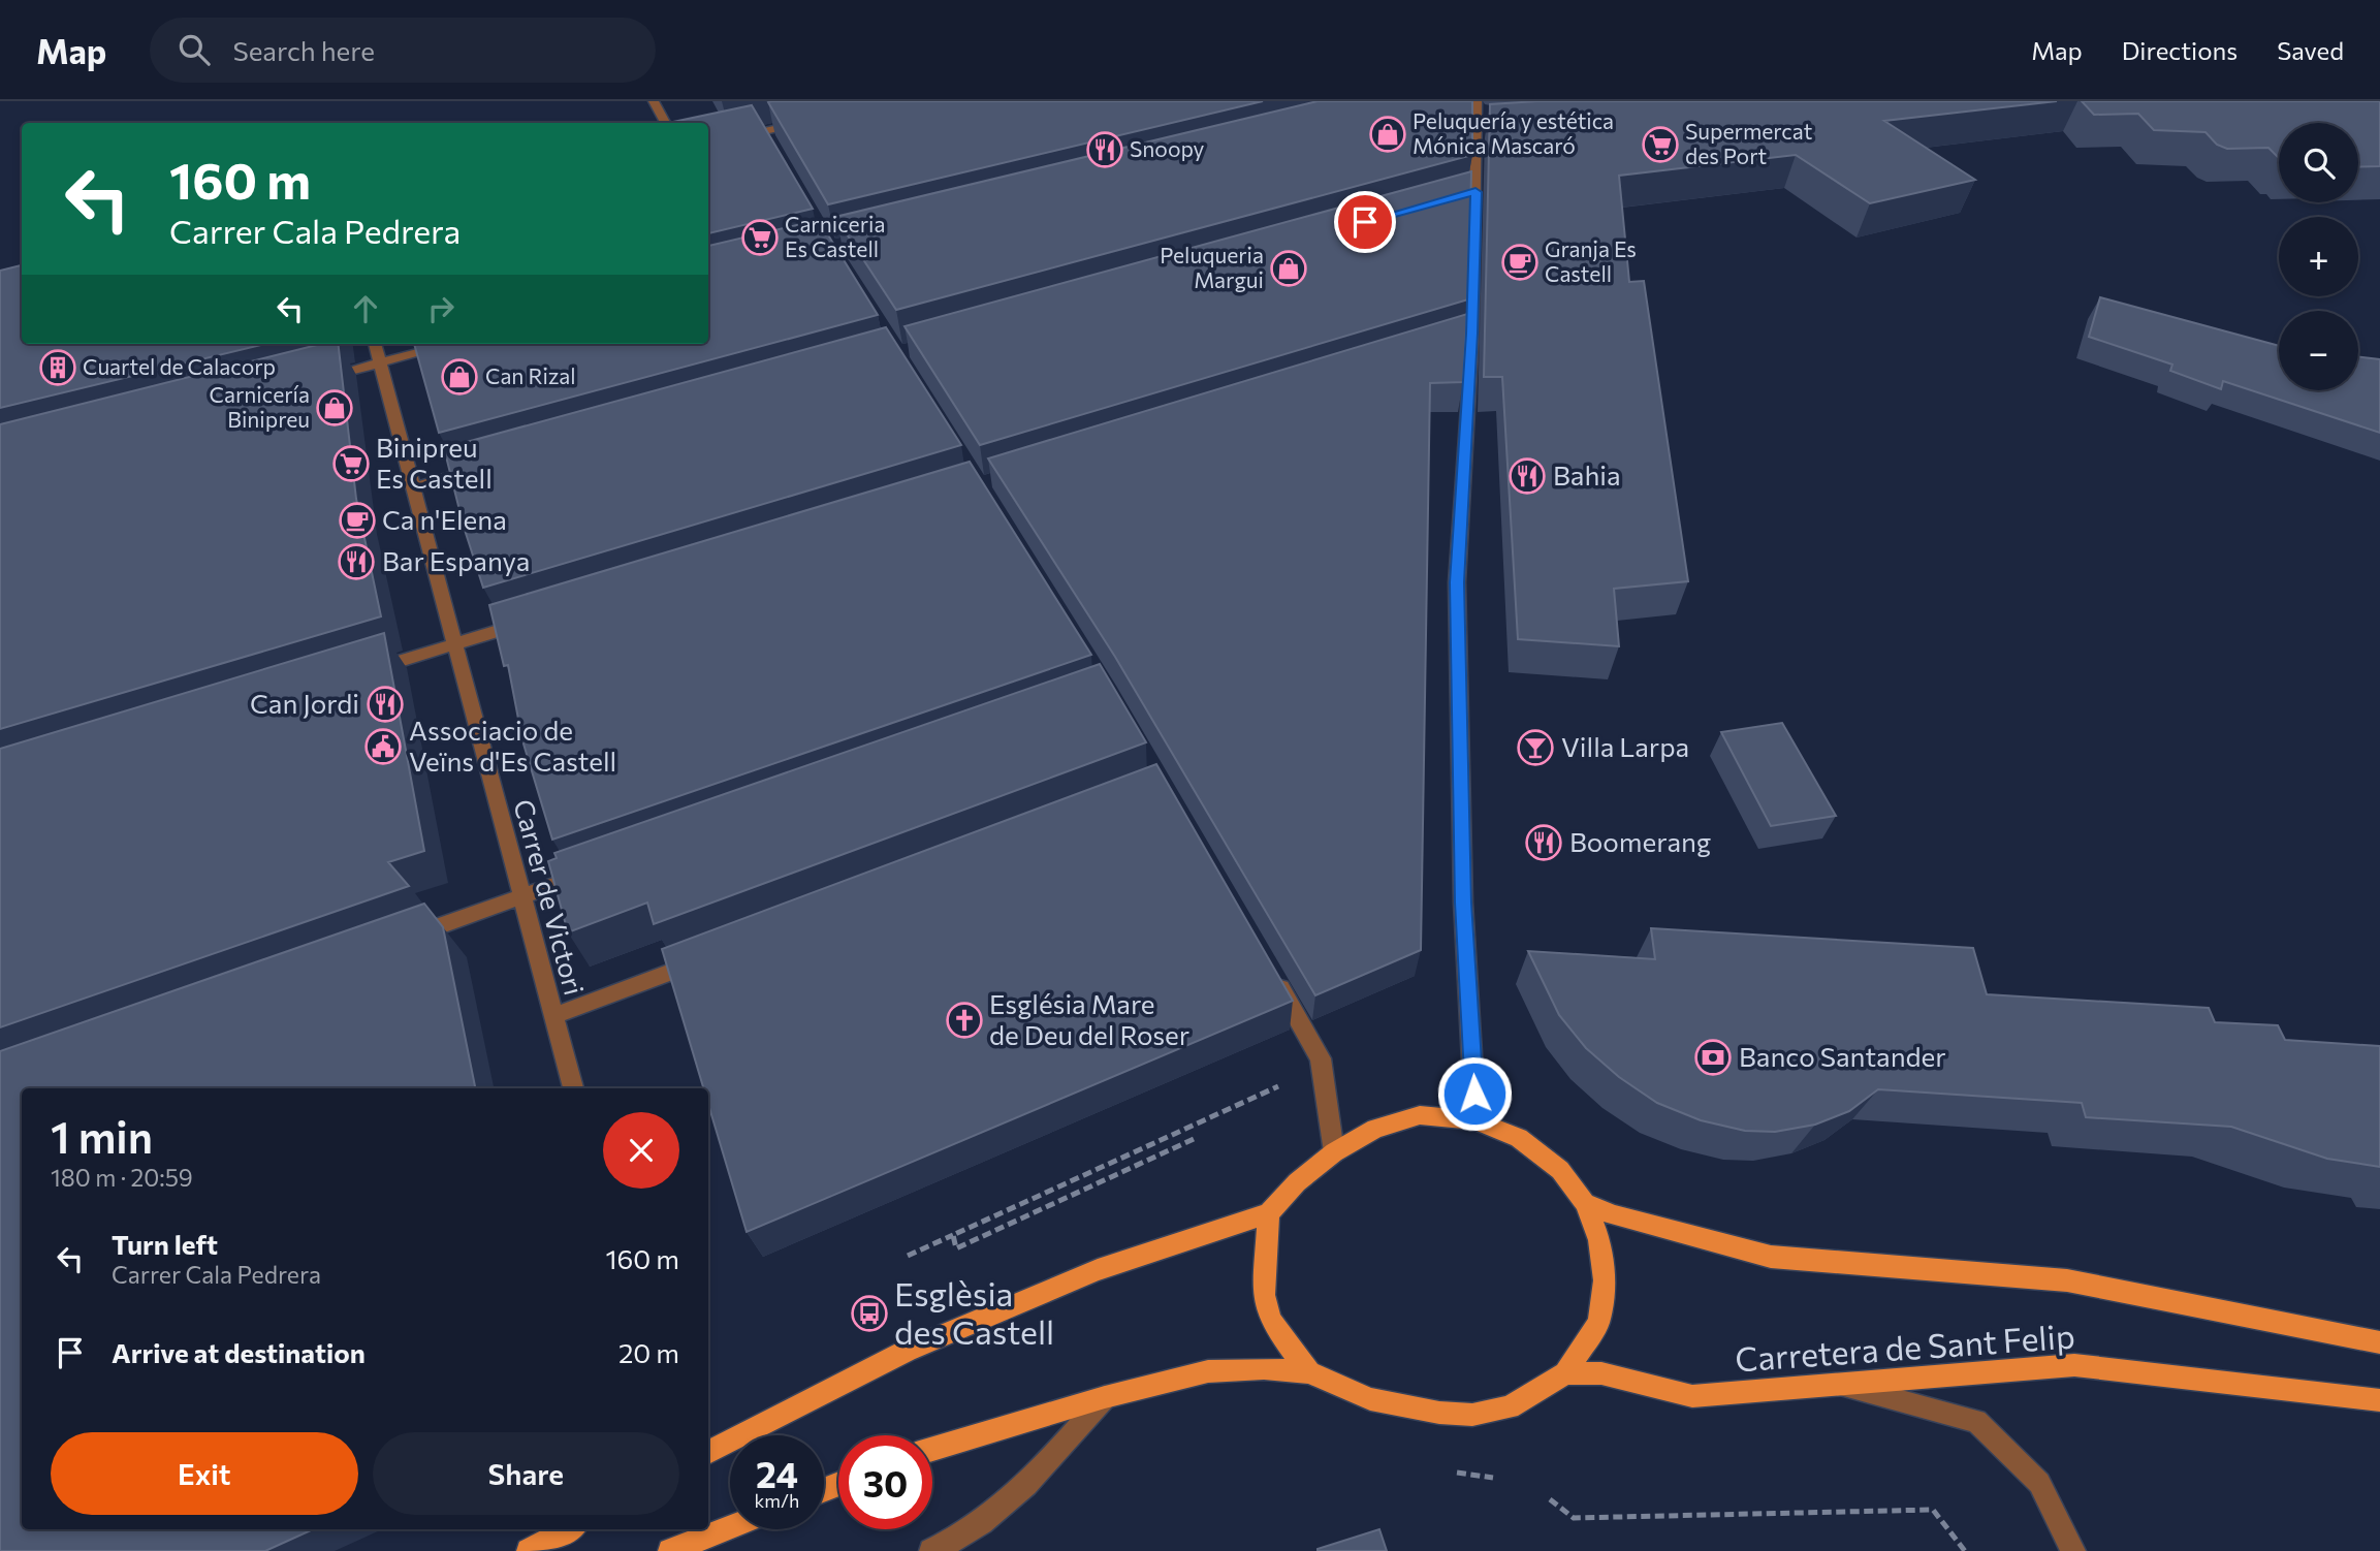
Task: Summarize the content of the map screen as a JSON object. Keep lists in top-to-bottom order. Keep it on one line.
{"streets":{"main road":["Carretera de Sant Felip"],"street":["Carrer de Victori"]},"places":{"shop":["Peluquería y estética Mónica Mascaró","Peluqueria Margui","Can Rizal","Carnicería Binipreu"],"supermarket":["Supermercat des Port","Carniceria Es Castell","Binipreu Es Castell"],"restaurant":["Snoopy","Bahia","Bar Espanya","Can Jordi","Boomerang"],"cafe":["Granja Es Castell","Ca n'Elena"],"building":["Cuartel de Calacorp"],"public building":["Associacio de Veïns d'Es Castell"],"bar":["Villa Larpa"],"church":["Església Mare de Deu del Roser"],"bank":["Banco Santander"],"bus stop":["Esglèsia des Castell"]},"page":{"header":"Map","search":"Search here","nav":["Map","Directions","Saved"],"map_buttons":["+","−"],"turn":["160 m","Carrer Cala Pedrera"],"heading":["1 min","180 m · 20:59"],"list":[{"name":"Turn left","note":"Carrer Cala Pedrera","value":"160 m"},{"name":"Arrive at destination","value":"20 m"}],"buttons":["Exit","Share"],"speed":"24 km/h","limit":"30"}}
